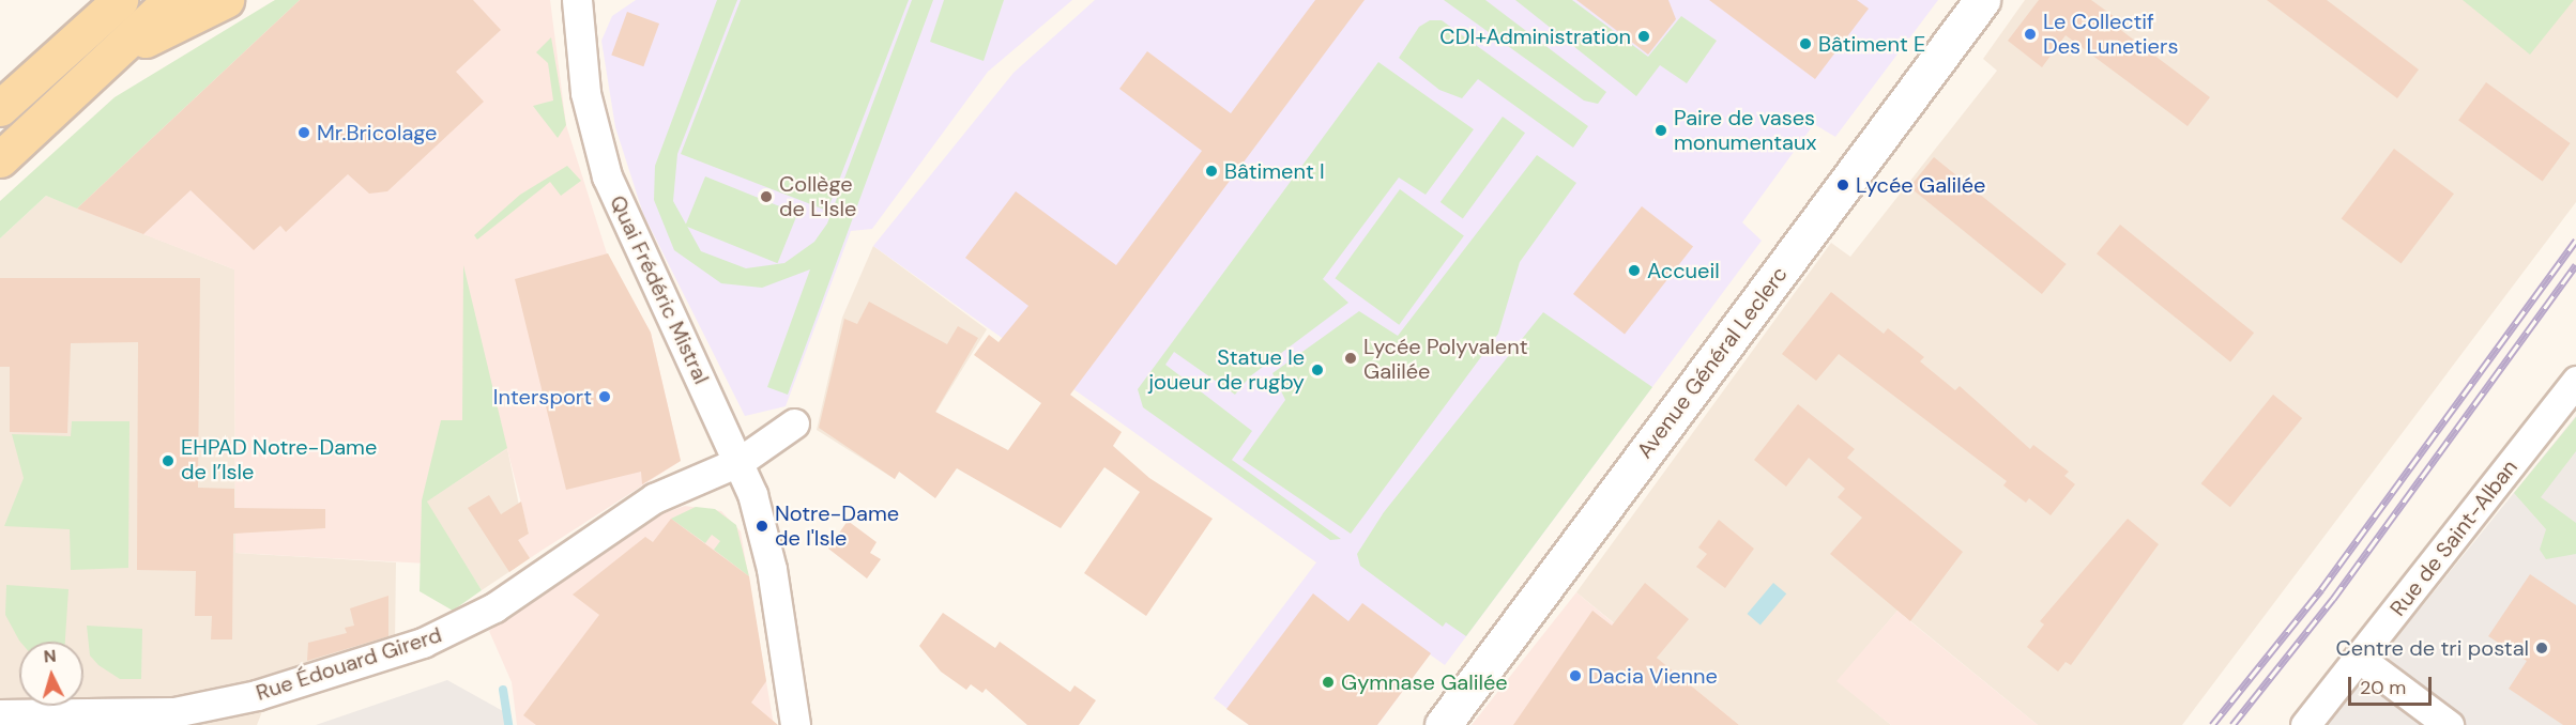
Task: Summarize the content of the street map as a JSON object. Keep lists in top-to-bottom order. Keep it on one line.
{"streets":{"main road":["Avenue Général Leclerc"],"street":["Quai Frédéric Mistral","Rue de Saint-Alban","Rue Édouard Girerd"]},"crossings":[["Quai Frédéric Mistral","Rue Édouard Girerd"]],"places":["Le Collectif Des Lunetiers","CDI+Administration","Bâtiment E","Paire de vases monumentaux","Mr.Bricolage","Bâtiment I","Lycée Galilée","Collège de L'Isle","Accueil","Lycée Polyvalent Galilée","Statue le joueur de rugby","Intersport","EHPAD Notre-Dame de l’Isle","Notre-Dame de l'Isle","Centre de tri postal","Dacia Vienne","Gymnase Galilée"],"scale_bar":"20 m","north":"top"}
